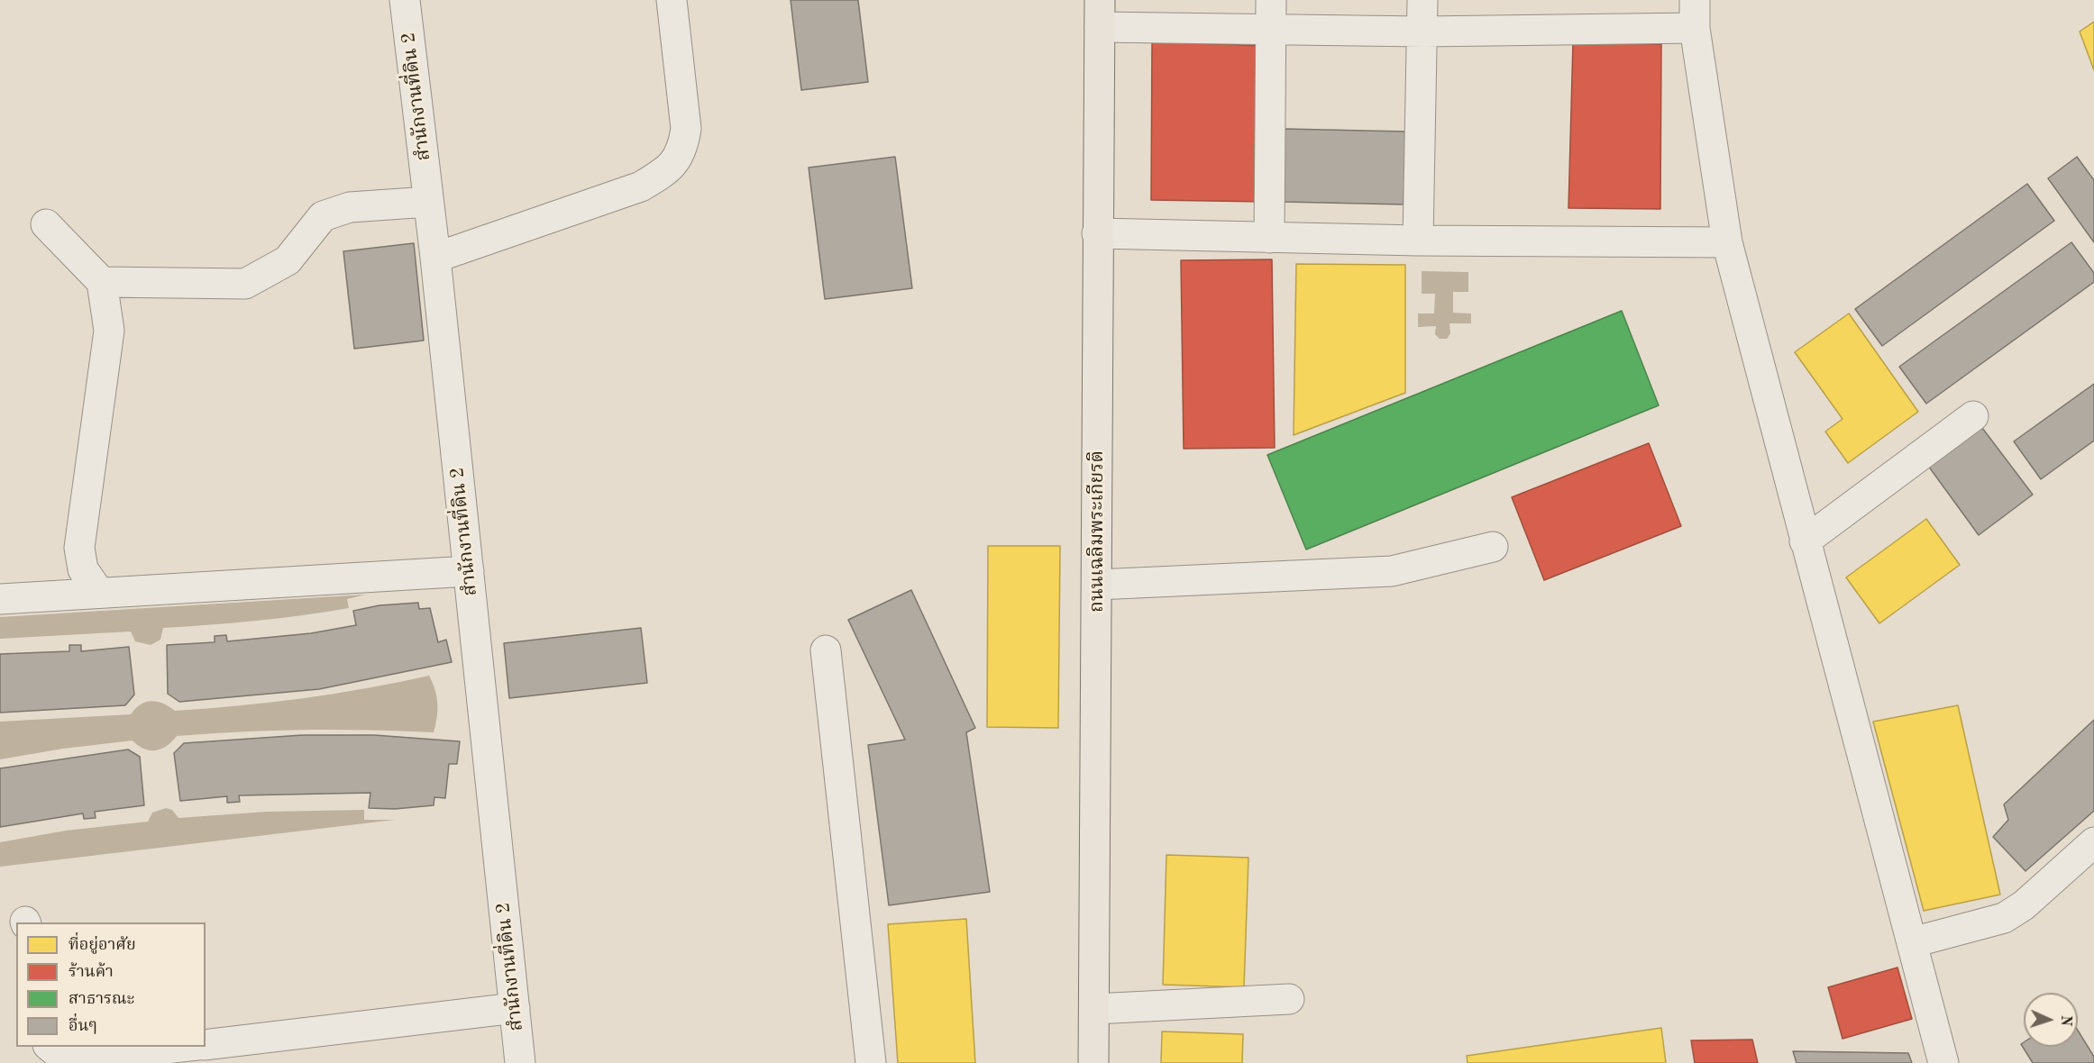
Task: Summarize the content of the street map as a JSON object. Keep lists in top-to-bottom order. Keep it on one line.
{"streets":{"main road":["ถนนเฉลิมพระเกียรติ"],"street":["สำนักงานที่ดิน 2"]},"legend":["ที่อยู่อาศัย","ร้านค้า","สาธารณะ","อื่นๆ"],"north":"right"}
